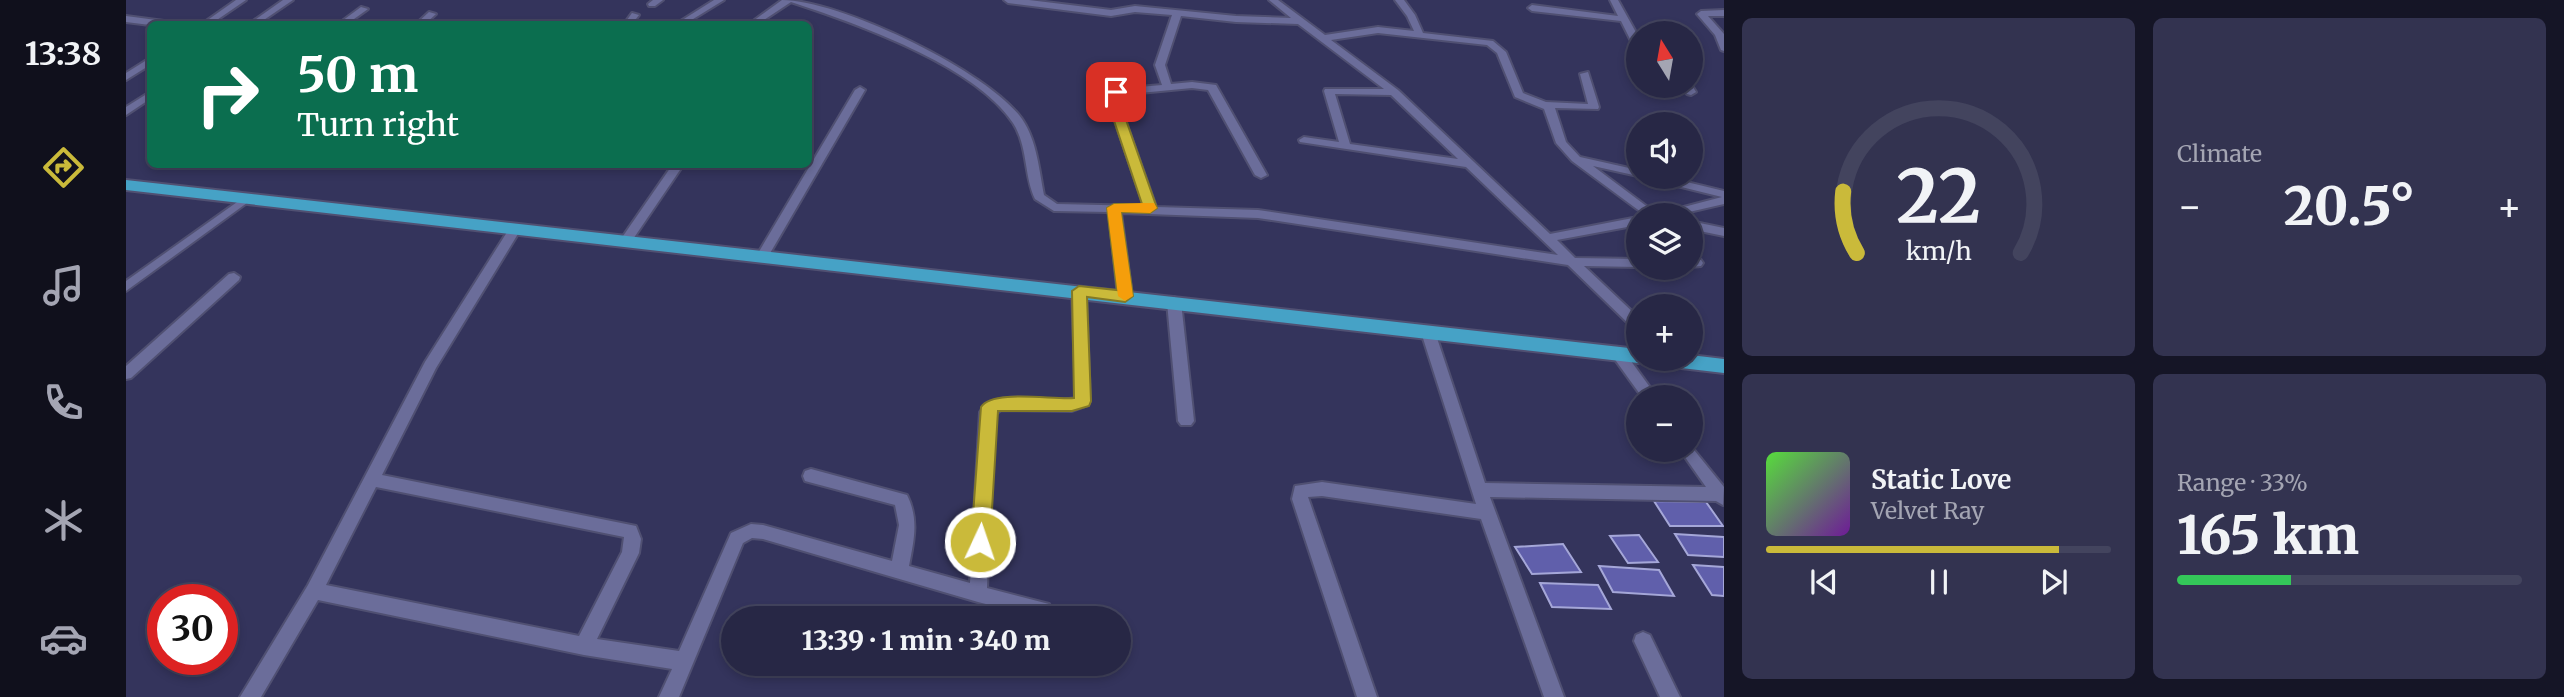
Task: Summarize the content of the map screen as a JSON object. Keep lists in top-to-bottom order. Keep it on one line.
{"north":"top","page":{"tabs":"13:38","tile":["Climate",["Range · 33%","165 km"]],"map_buttons":["+","−"],"turn":["50 m","Turn right"],"heat":["−","20.5°","+"],"song":["Static Love","Velvet Ray"],"limit":"30","trip":"13:39 · 1 min · 340 m","gauge":["22","km/h"]}}
